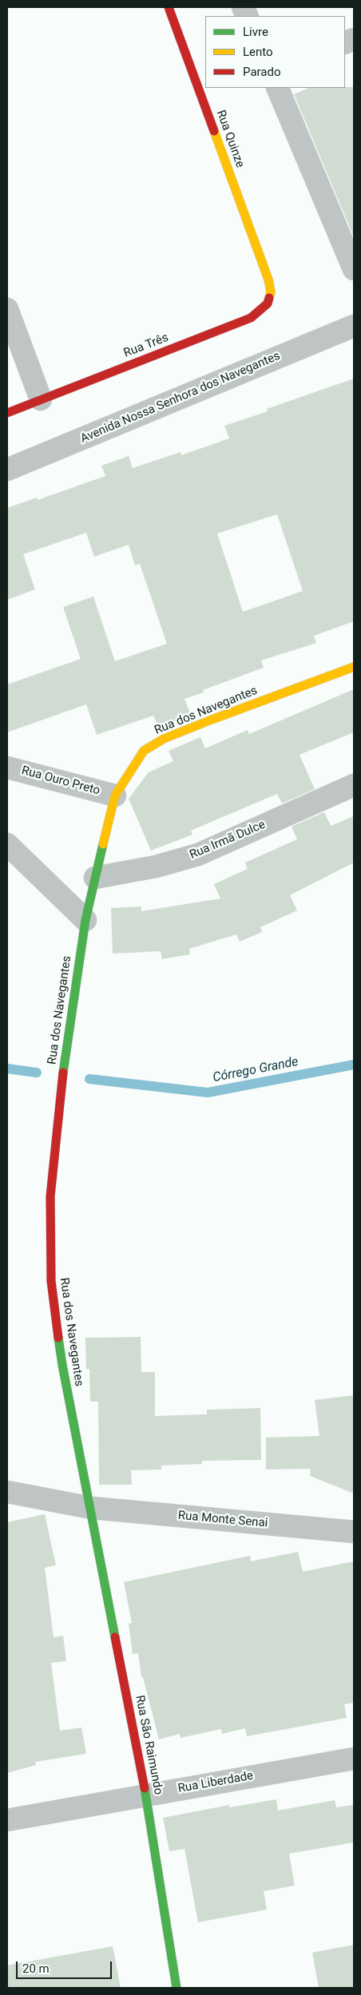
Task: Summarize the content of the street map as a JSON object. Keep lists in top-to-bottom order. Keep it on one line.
{"streets":{"street":["Rua Quinze","Rua Três","Avenida Nossa Senhora dos Navegantes","Rua dos Navegantes","Rua Ouro Preto","Rua Irmã Dulce","Rua Monte Senai","Rua São Raimundo","Rua Liberdade"]},"crossings":[["Rua Quinze","Rua Três"],["Rua dos Navegantes","Rua Ouro Preto"],["Rua dos Navegantes","Rua Irmã Dulce"],["Rua dos Navegantes","Rua Monte Senai"],["Rua dos Navegantes","Rua São Raimundo"],["Rua Monte Senai","Rua São Raimundo"],["Rua São Raimundo","Rua Liberdade"]],"water":["Córrego Grande"],"legend":["Livre","Lento","Parado"],"scale_bar":"20 m"}
